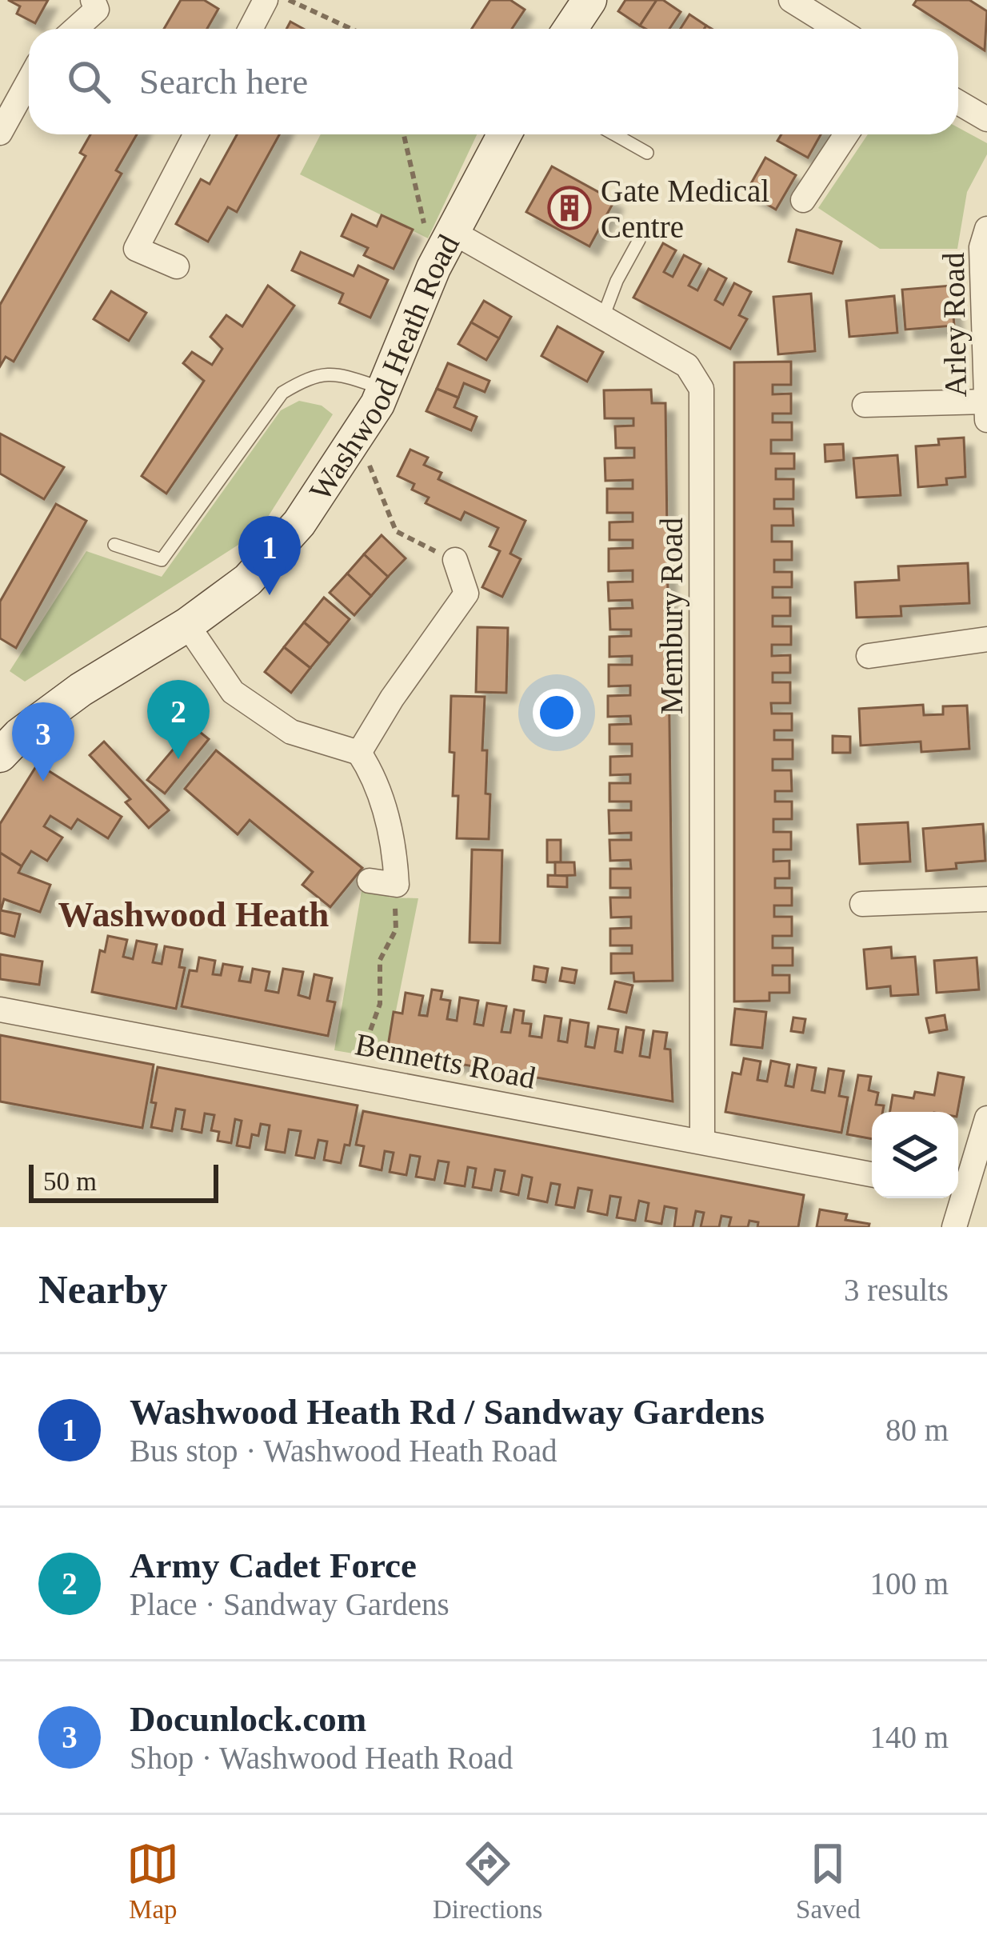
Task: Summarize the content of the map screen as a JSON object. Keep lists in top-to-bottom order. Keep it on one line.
{"streets":{"main road":["Washwood Heath Road"],"street":["Arley Road","Membury Road","Bennetts Road"]},"crossings":[["Washwood Heath Road","Membury Road"],["Membury Road","Bennetts Road"]],"districts":["Washwood Heath"],"places":{"building":["Gate Medical Centre"]},"scale_bar":"50 m","page":{"search":"Search here","pins":["1","2","3"],"scale":"50 m","heading":["Nearby","3 results"],"list":[{"mark":"1","name":"Washwood Heath Rd / Sandway Gardens","note":"Bus stop · Washwood Heath Road","value":"80 m"},{"mark":"2","name":"Army Cadet Force","note":"Place · Sandway Gardens","value":"100 m"},{"mark":"3","name":"Docunlock.com","note":"Shop · Washwood Heath Road","value":"140 m"}],"nav":["Map","Directions","Saved"]}}
